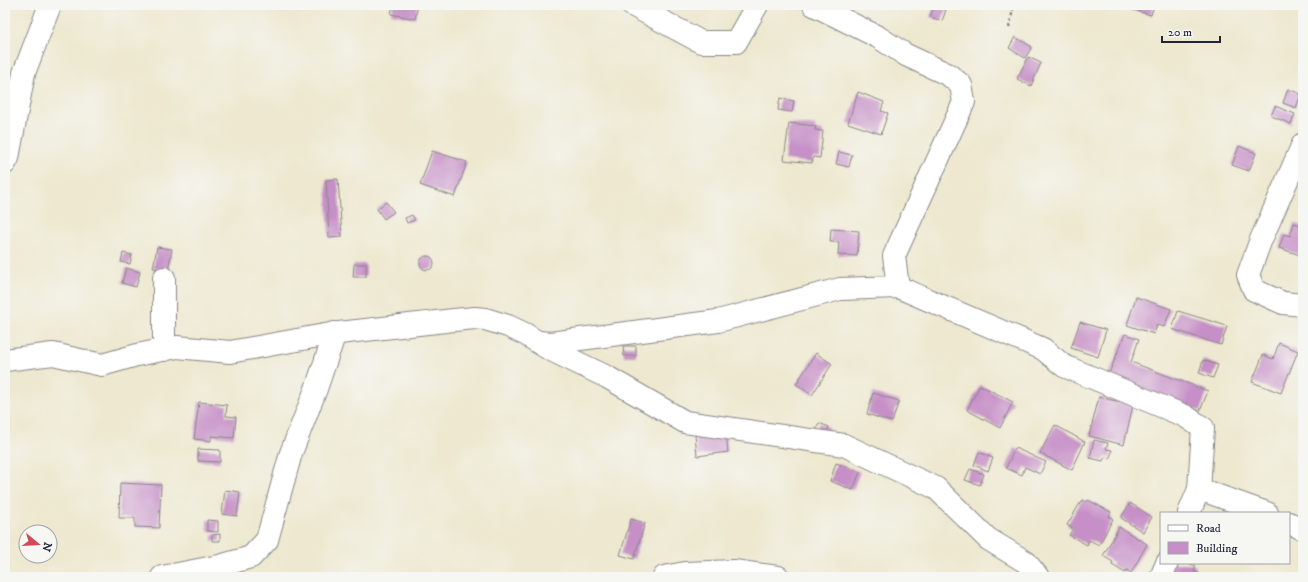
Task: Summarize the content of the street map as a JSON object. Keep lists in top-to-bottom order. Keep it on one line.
{"legend":["Road","Building"],"scale_bar":"20 m","north":"right"}
